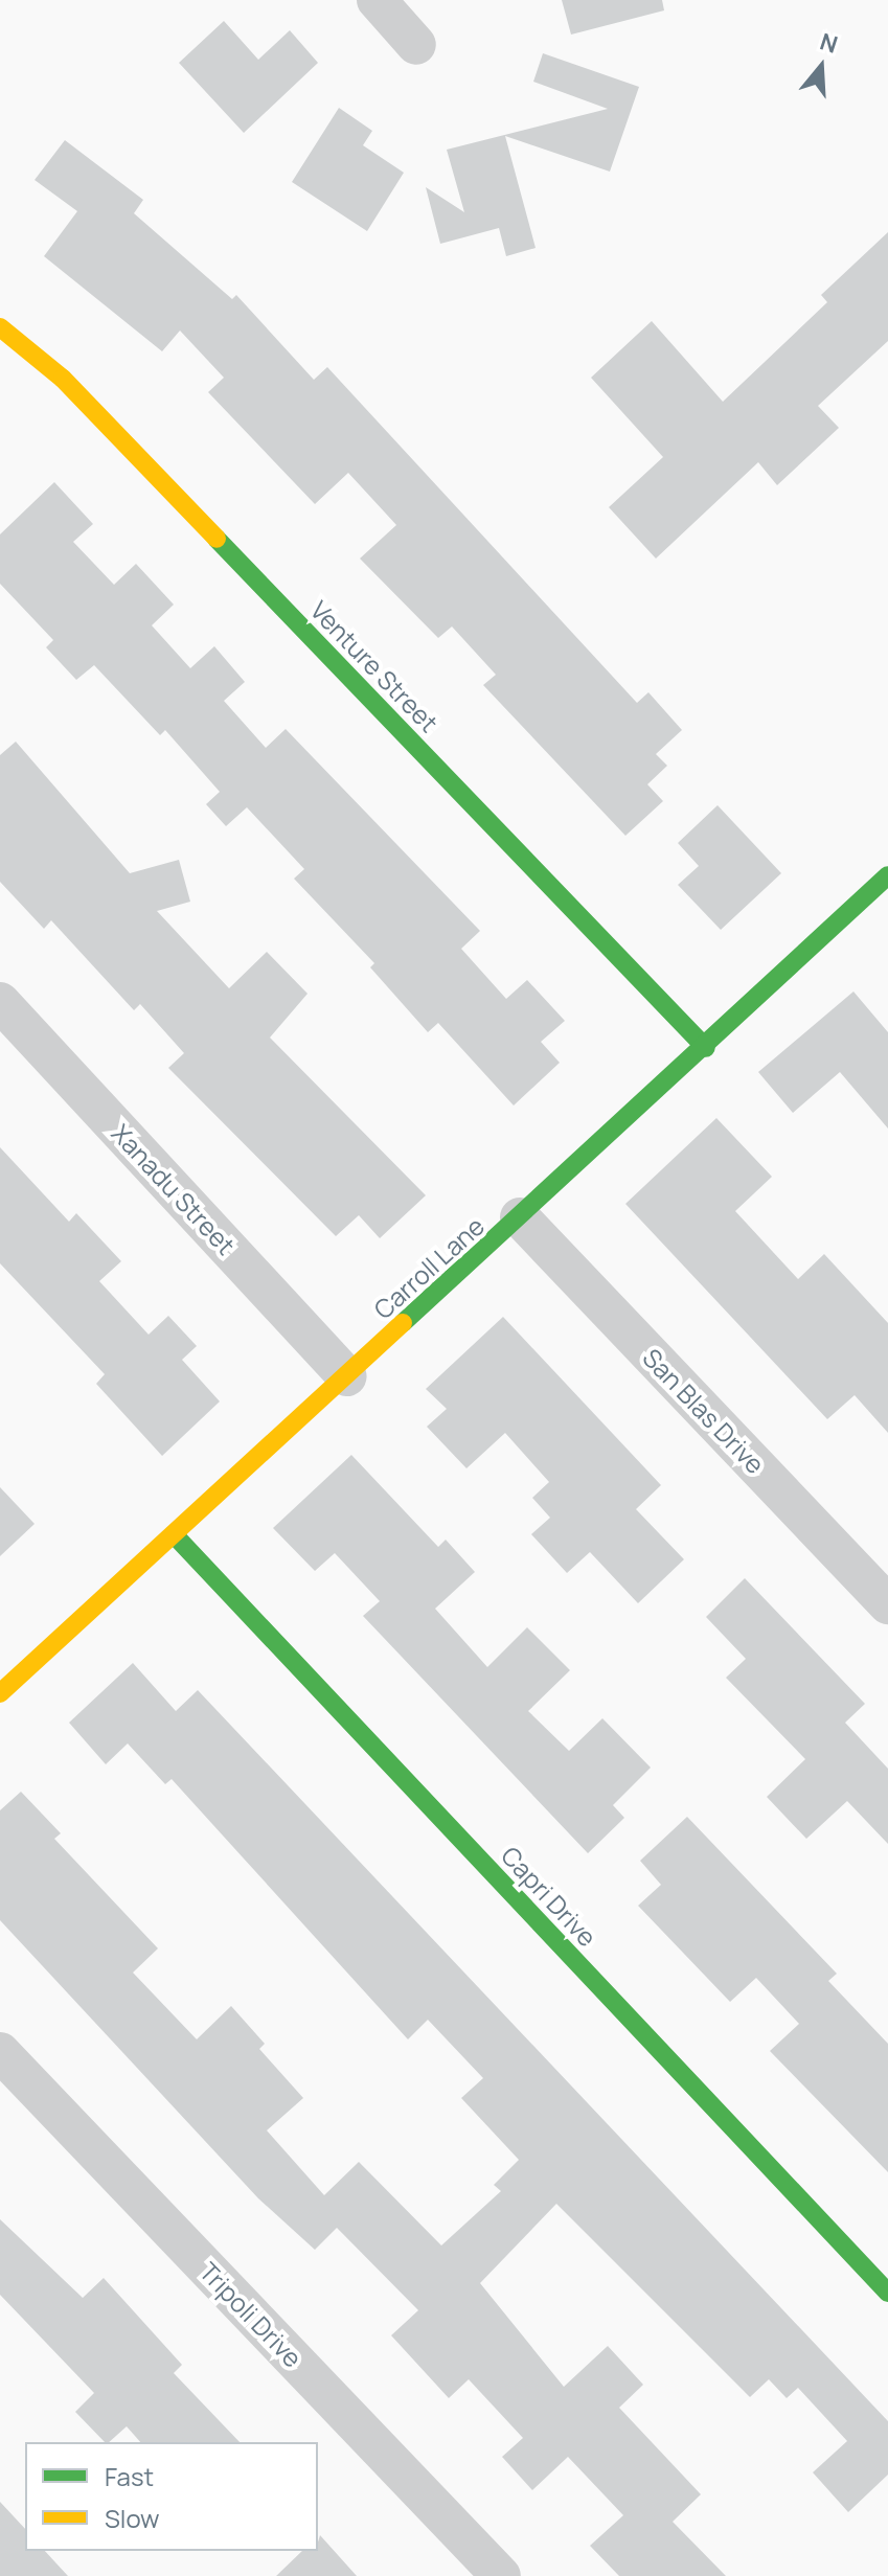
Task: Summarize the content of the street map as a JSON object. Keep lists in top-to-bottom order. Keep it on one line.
{"streets":{"street":["Venture Street","Xanadu Street","Carroll Lane","San Blas Drive","Capri Drive","Tripoli Drive"]},"crossings":[["Venture Street","Carroll Lane"],["Xanadu Street","Carroll Lane"],["Carroll Lane","San Blas Drive"],["Carroll Lane","Capri Drive"]],"legend":["Fast","Slow"],"north":"top"}
